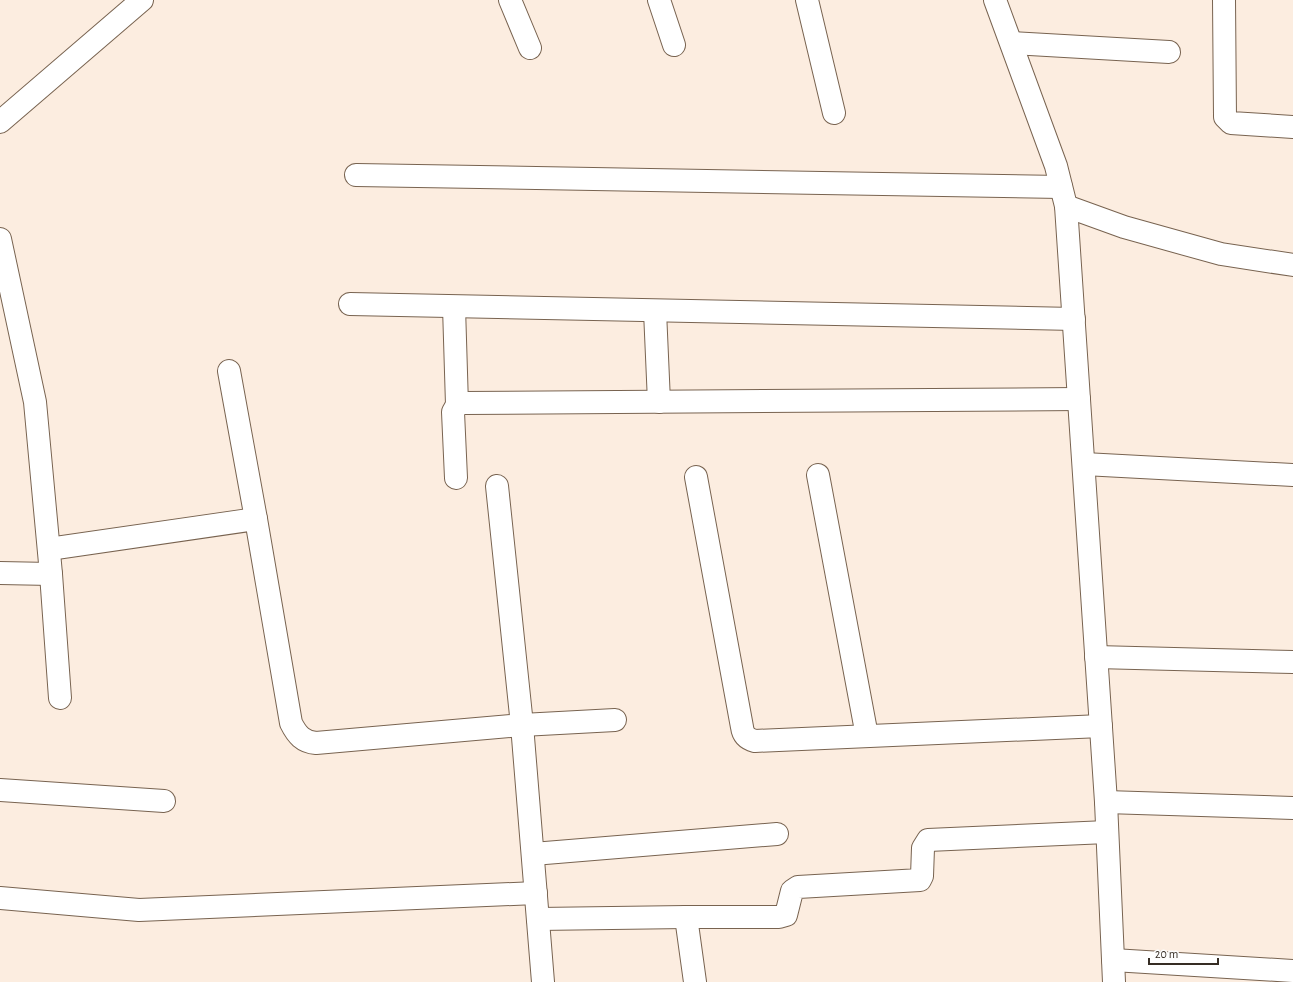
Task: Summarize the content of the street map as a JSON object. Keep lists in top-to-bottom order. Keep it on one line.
{"scale_bar":"20 m"}
